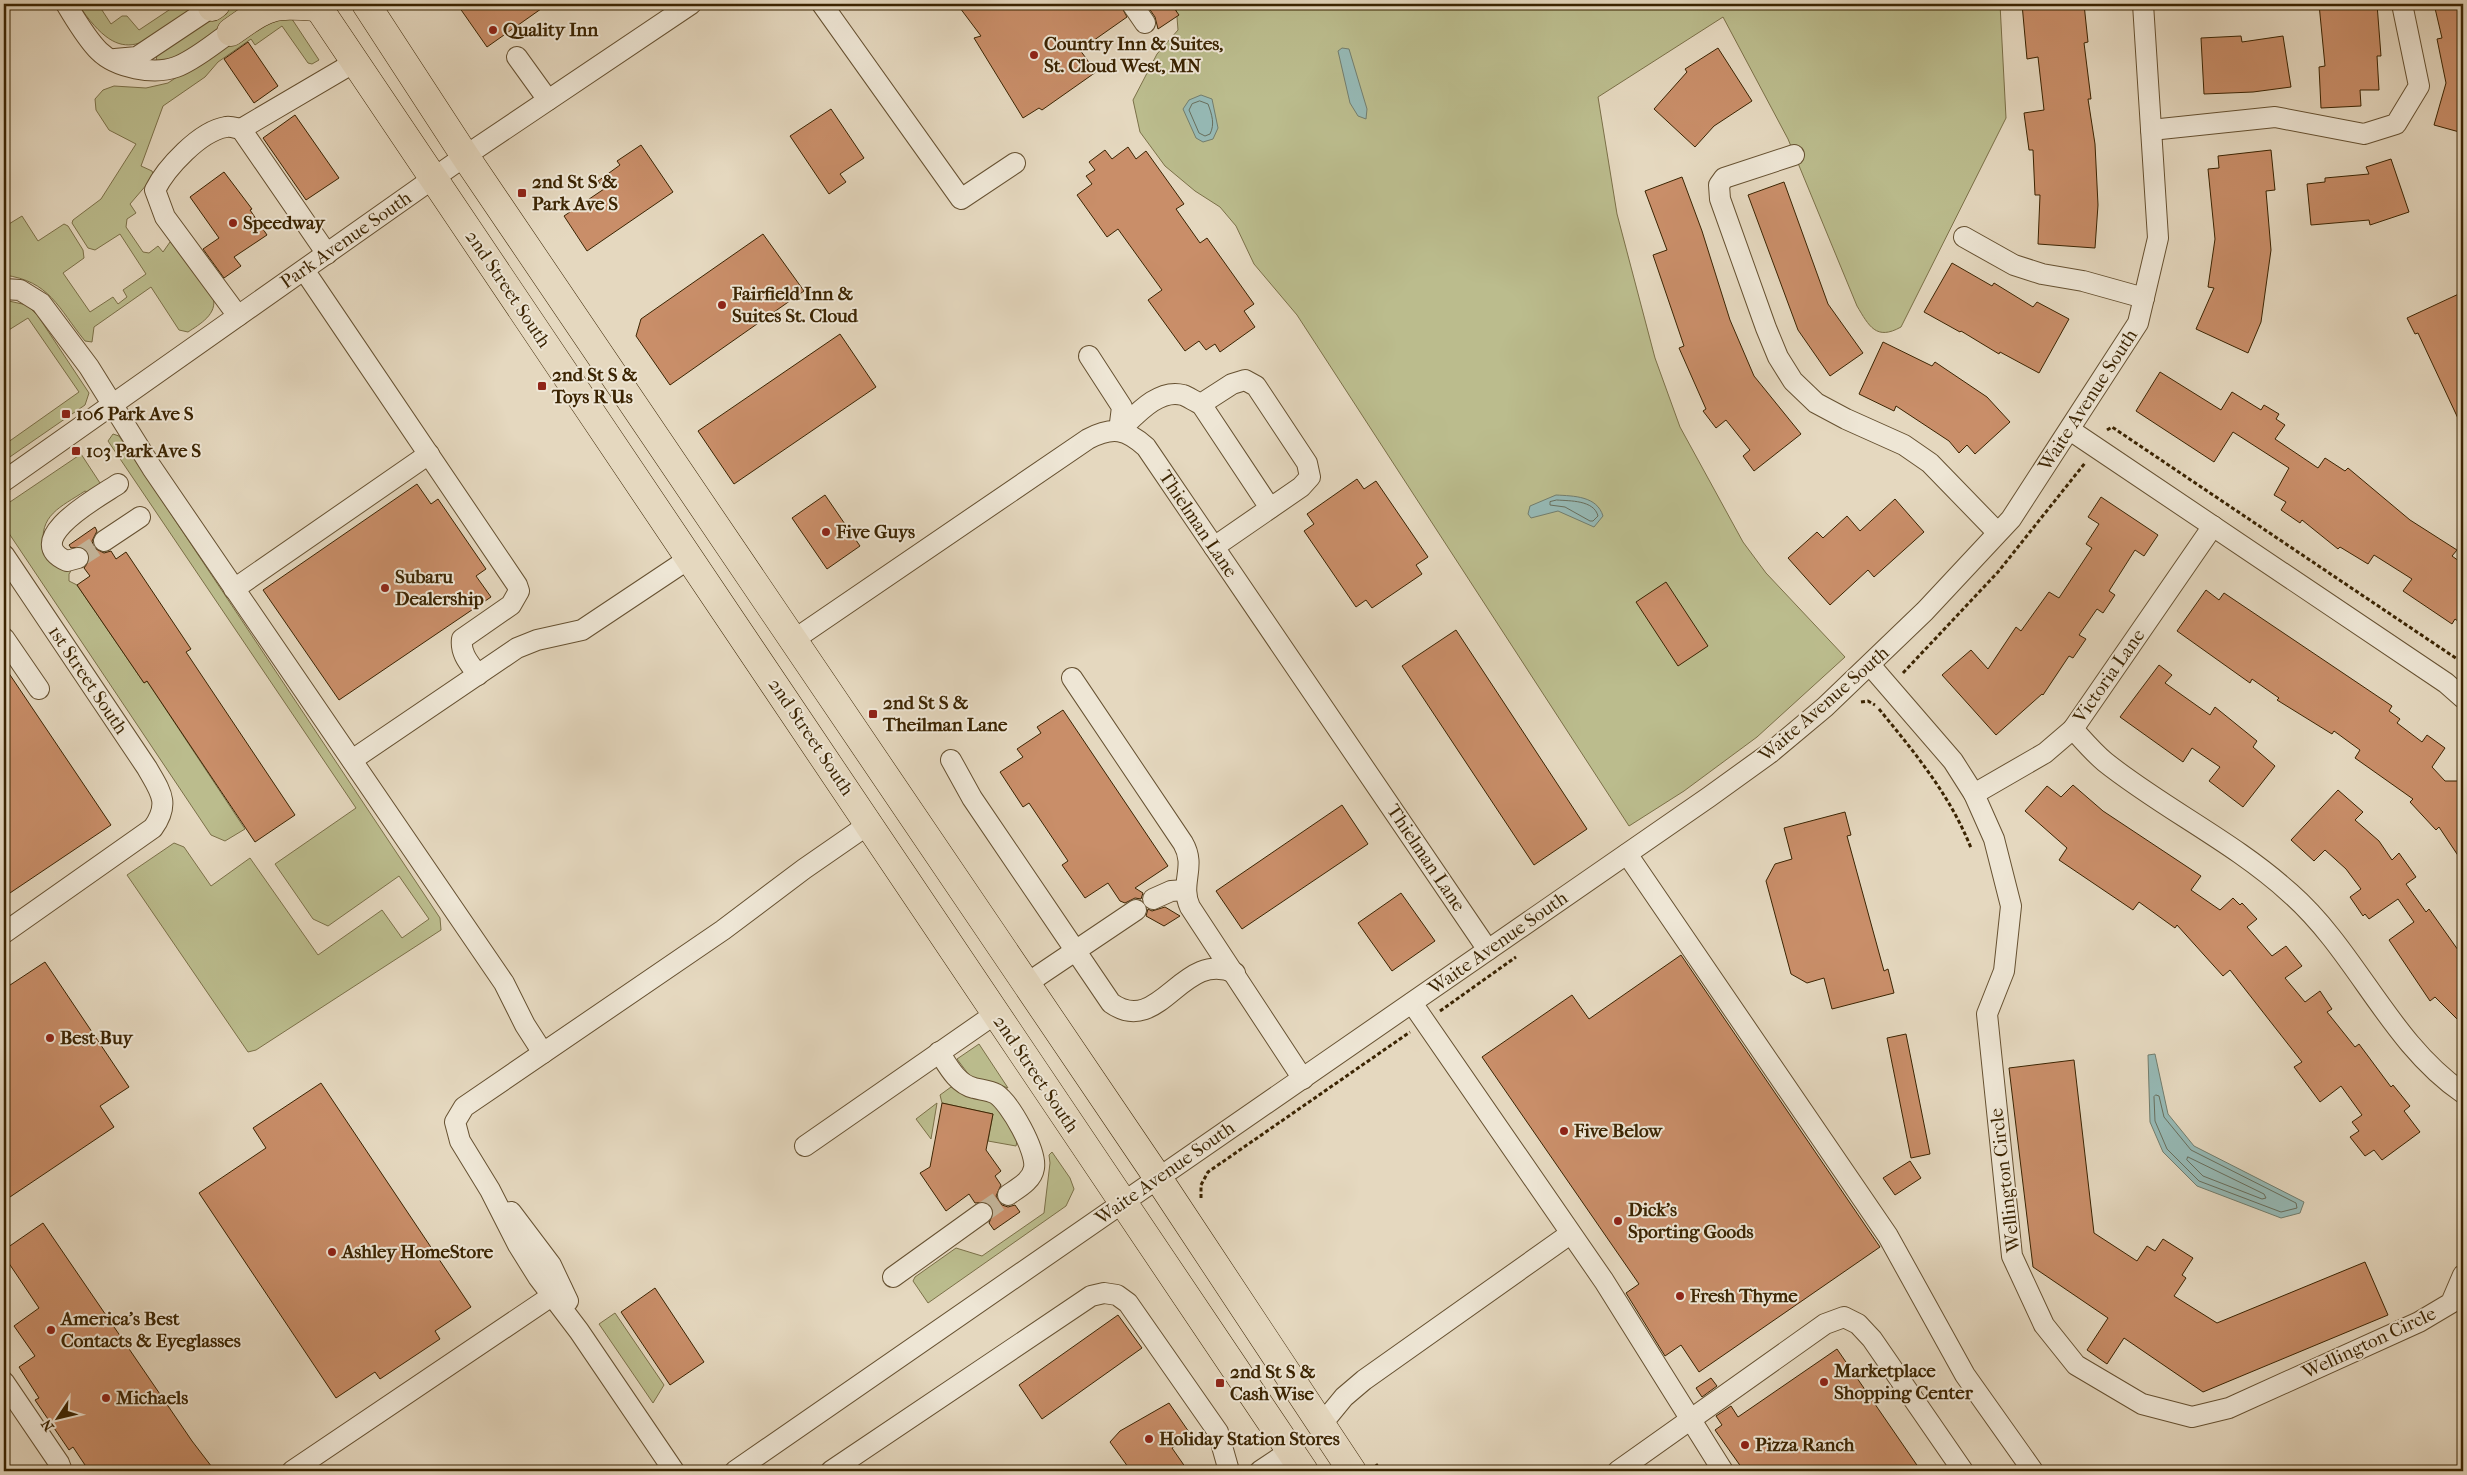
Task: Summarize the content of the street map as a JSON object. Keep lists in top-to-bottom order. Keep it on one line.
{"streets":{"highway":["2nd Street South"],"street":["Park Avenue South","Waite Avenue South","Thielman Lane","Victoria Lane","1st Street South","Wellington Circle"]},"crossings":[["Park Avenue South","2nd Street South"],["2nd Street South","Waite Avenue South"],["Waite Avenue South","Thielman Lane"],["Waite Avenue South","Wellington Circle"],["Victoria Lane","Wellington Circle"]],"places":{"other":["Quality Inn","Country Inn & Suites, St. Cloud West, MN","Speedway","Fairfield Inn & Suites St. Cloud","Five Guys","Subaru Dealership","Best Buy","Five Below","Dick's Sporting Goods","Ashley HomeStore","Fresh Thyme","America's Best Contacts & Eyeglasses","Marketplace Shopping Center","Michaels","Holiday Station Stores","Pizza Ranch"],"transit":["2nd St S & Park Ave S","2nd St S & Toys R Us","106 Park Ave S","103 Park Ave S","2nd St S & Theilman Lane","2nd St S & Cash Wise"]},"north":"bottom left"}
